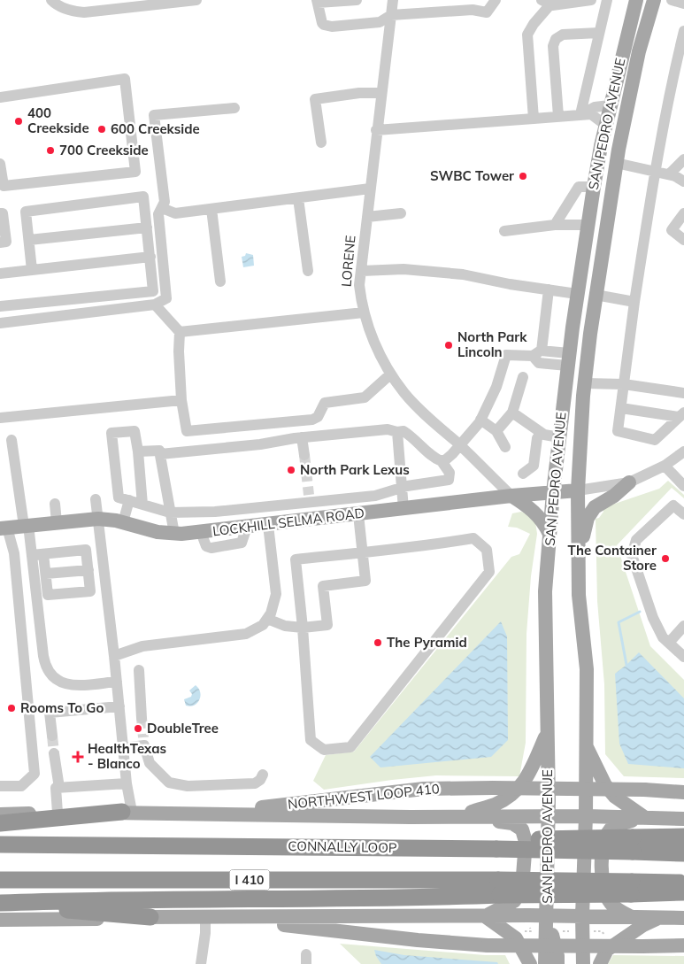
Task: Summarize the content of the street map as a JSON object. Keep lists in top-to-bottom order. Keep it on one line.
{"streets":{"highway":["CONNALLY LOOP","I 410"],"main road":["SAN PEDRO AVENUE","LOCKHILL SELMA ROAD","NORTHWEST LOOP 410"],"street":["LORENE"]},"crossings":[["SAN PEDRO AVENUE","LOCKHILL SELMA ROAD"],["SAN PEDRO AVENUE","NORTHWEST LOOP 410"],["LORENE","LOCKHILL SELMA ROAD"]],"places":{"other":["400 Creekside","600 Creekside","700 Creekside","SWBC Tower","North Park Lincoln","North Park Lexus","The Container Store","The Pyramid","Rooms To Go","DoubleTree"],"health":["HealthTexas - Blanco"]}}
